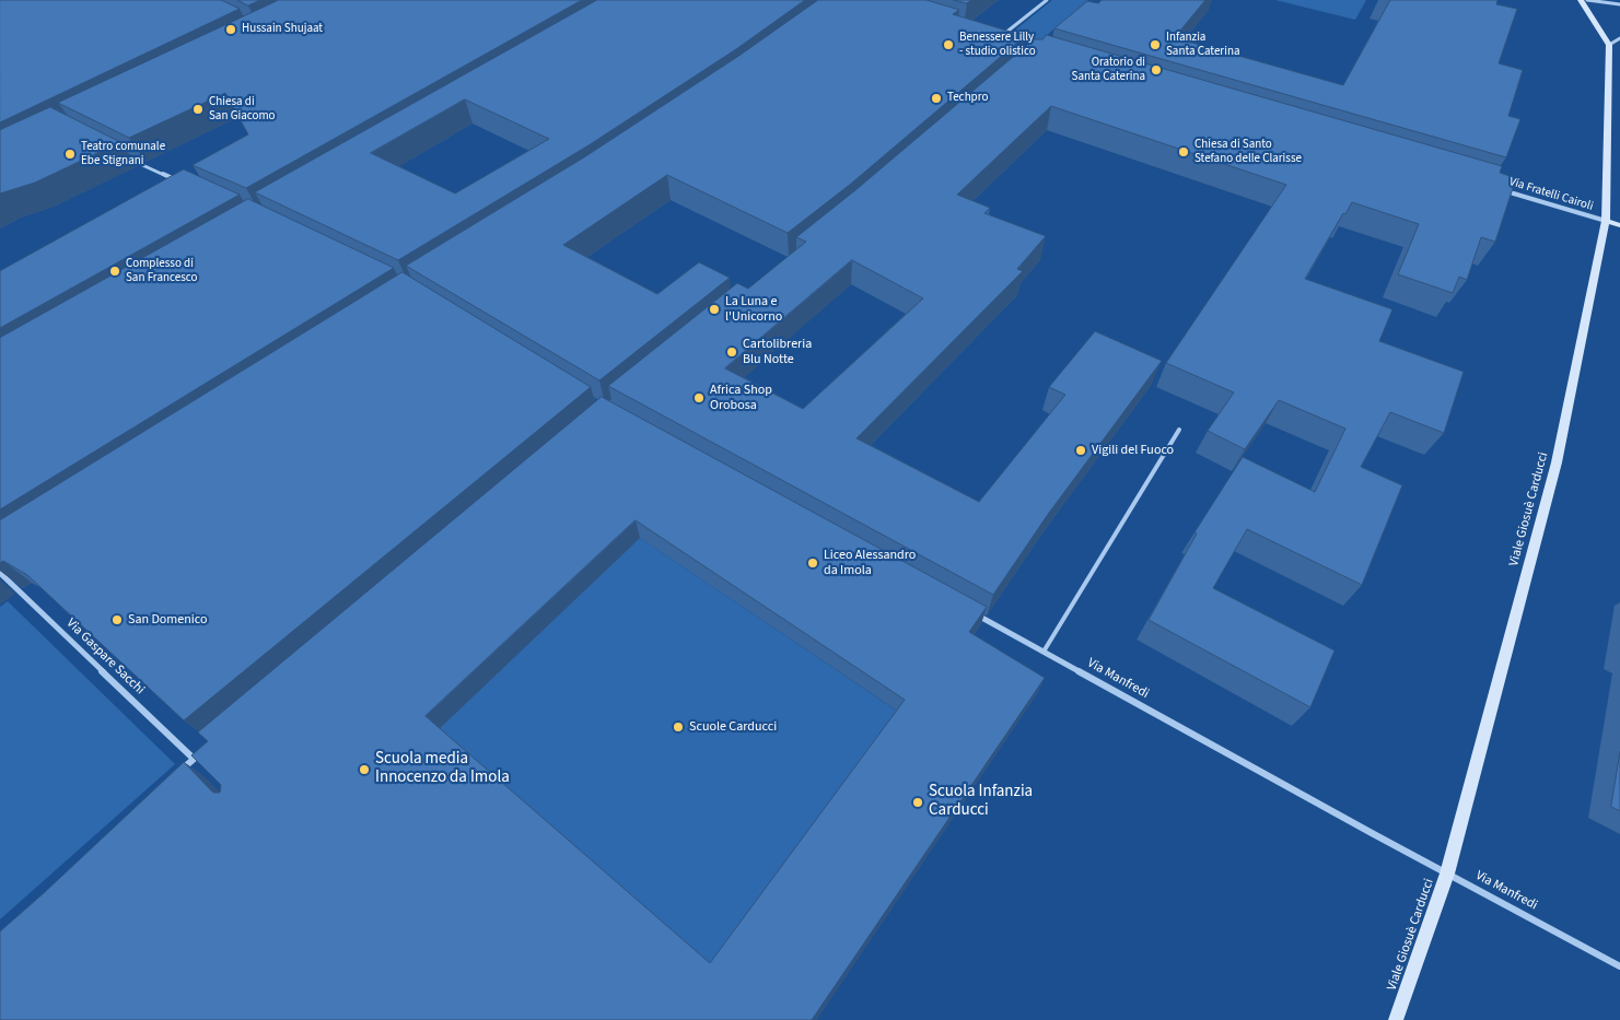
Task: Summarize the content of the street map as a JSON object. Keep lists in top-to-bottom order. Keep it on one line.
{"streets":{"street":["Via Fratelli Cairoli","Viale Giosuè Carducci","Via Gaspare Sacchi","Via Manfredi"]},"crossings":[["Via Fratelli Cairoli","Viale Giosuè Carducci"],["Viale Giosuè Carducci","Via Manfredi"]],"places":["Hussain Shujaat","Benessere Lilly - studio olistico","Infanzia Santa Caterina","Oratorio di Santa Caterina","Techpro","Chiesa di San Giacomo","Chiesa di Santo Stefano delle Clarisse","Teatro comunale Ebe Stignani","Complesso di San Francesco","La Luna e l'Unicorno","Cartolibreria Blu Notte","Africa Shop Orobosa","Vigili del Fuoco","Liceo Alessandro da Imola","San Domenico","Scuole Carducci","Scuola media Innocenzo da Imola","Scuola Infanzia Carducci"]}
